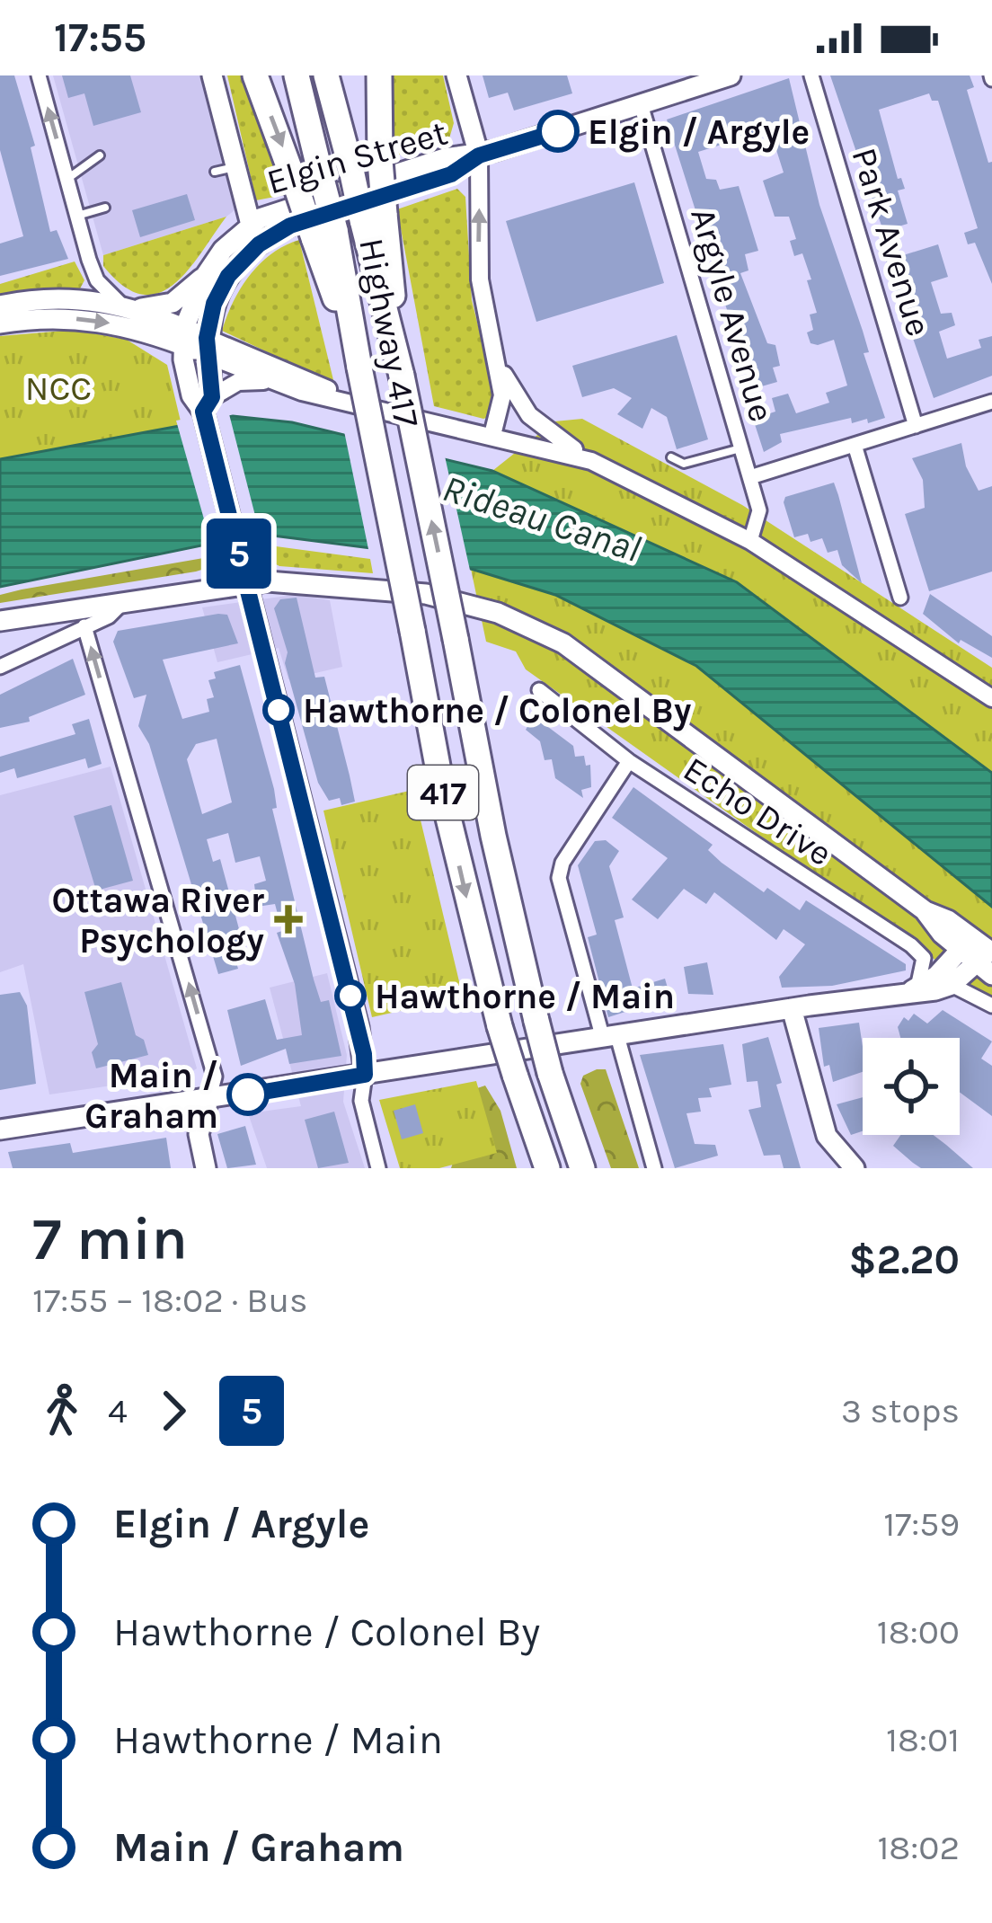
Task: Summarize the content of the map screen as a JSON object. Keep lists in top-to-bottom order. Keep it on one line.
{"streets":{"highway":["Highway 417","417"],"main road":["Elgin Street"],"street":["Park Avenue","Argyle Avenue","Echo Drive"]},"crossings":[["Elgin Street","Argyle Avenue"]],"water":["Rideau Canal"],"parks":["NCC"],"places":{"other":["Elgin / Argyle","Hawthorne / Colonel By","Hawthorne / Main","Main / Graham"],"health":["Ottawa River Psychology"]},"lines":["bus line 5"],"page":{"status":"17:55","on_map":"5","heading":["7 min","17:55 – 18:02 · Bus","$2.20"],"legs":["4","5","3 stops"],"list":[{"name":"Elgin / Argyle","value":"17:59"},{"name":"Hawthorne / Colonel By","value":"18:00"},{"name":"Hawthorne / Main","value":"18:01"},{"name":"Main / Graham","value":"18:02"}]}}
